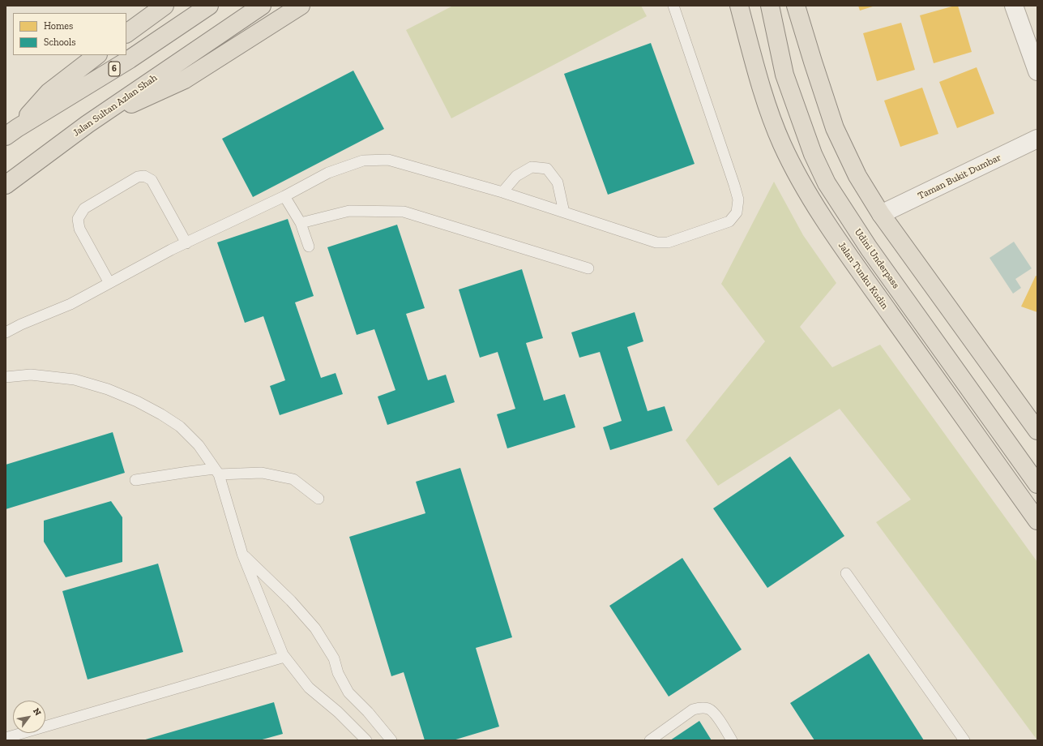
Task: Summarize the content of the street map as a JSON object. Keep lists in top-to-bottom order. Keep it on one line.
{"streets":{"highway":["6","Jalan Sultan Azlan Shah","Udini Underpass","Jalan Tunku Kudin"],"street":["Taman Bukit Dumbar"]},"legend":["Homes","Schools"],"north":"top right"}
